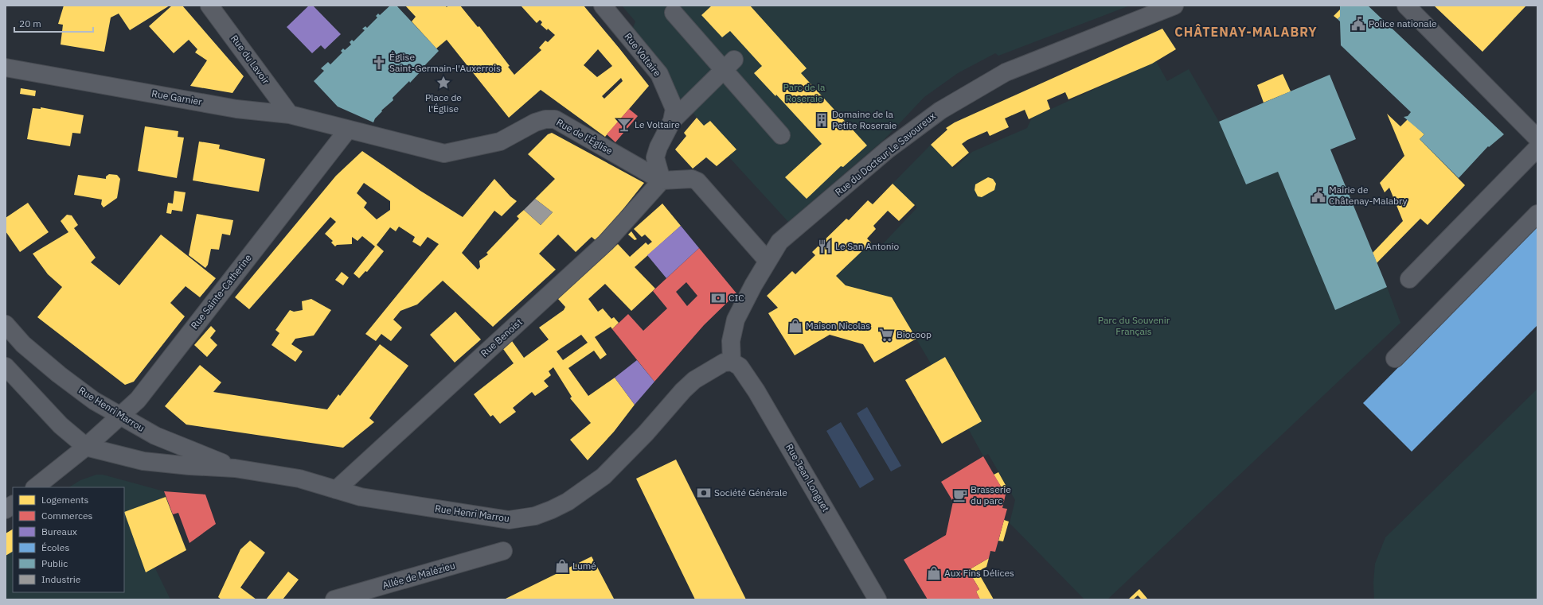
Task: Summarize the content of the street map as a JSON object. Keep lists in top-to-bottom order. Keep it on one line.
{"streets":{"street":["Rue Voltaire","Rue du Lavoir","Rue Garnier","Rue de l'Église","Rue du Docteur Le Savoureux","Rue Sainte-Catherine","Rue Benoist","Rue Henri Marrou","Rue Jean Longuet","Allée de Malézieu"]},"crossings":[["Rue Voltaire","Rue de l'Église"],["Rue Voltaire","Rue Benoist"],["Rue du Lavoir","Rue Garnier"],["Rue Garnier","Rue de l'Église"],["Rue Garnier","Rue Sainte-Catherine"],["Rue de l'Église","Rue Sainte-Catherine"],["Rue de l'Église","Rue Benoist"],["Rue du Docteur Le Savoureux","Rue Henri Marrou"],["Rue du Docteur Le Savoureux","Rue Jean Longuet"],["Rue Sainte-Catherine","Rue Henri Marrou"],["Rue Benoist","Rue Henri Marrou"],["Rue Henri Marrou","Rue Jean Longuet"]],"districts":["CHÂTENAY-MALABRY"],"parks":["Parc de la Roseraie","Parc du Souvenir Français"],"places":{"public building":["Police nationale","Mairie de Châtenay-Malabry"],"church":["Église Saint-Germain-l'Auxerrois"],"place":["Place de l'Église"],"building":["Domaine de la Petite Roseraie"],"bar":["Le Voltaire"],"restaurant":["Le San Antonio"],"bank":["CIC","Société Générale"],"shop":["Maison Nicolas","Lumé","Aux Fins Délices"],"supermarket":["Biocoop"],"cafe":["Brasserie du parc"]},"legend":["Logements","Commerces","Bureaux","Écoles","Public","Industrie"],"scale_bar":"20 m"}
